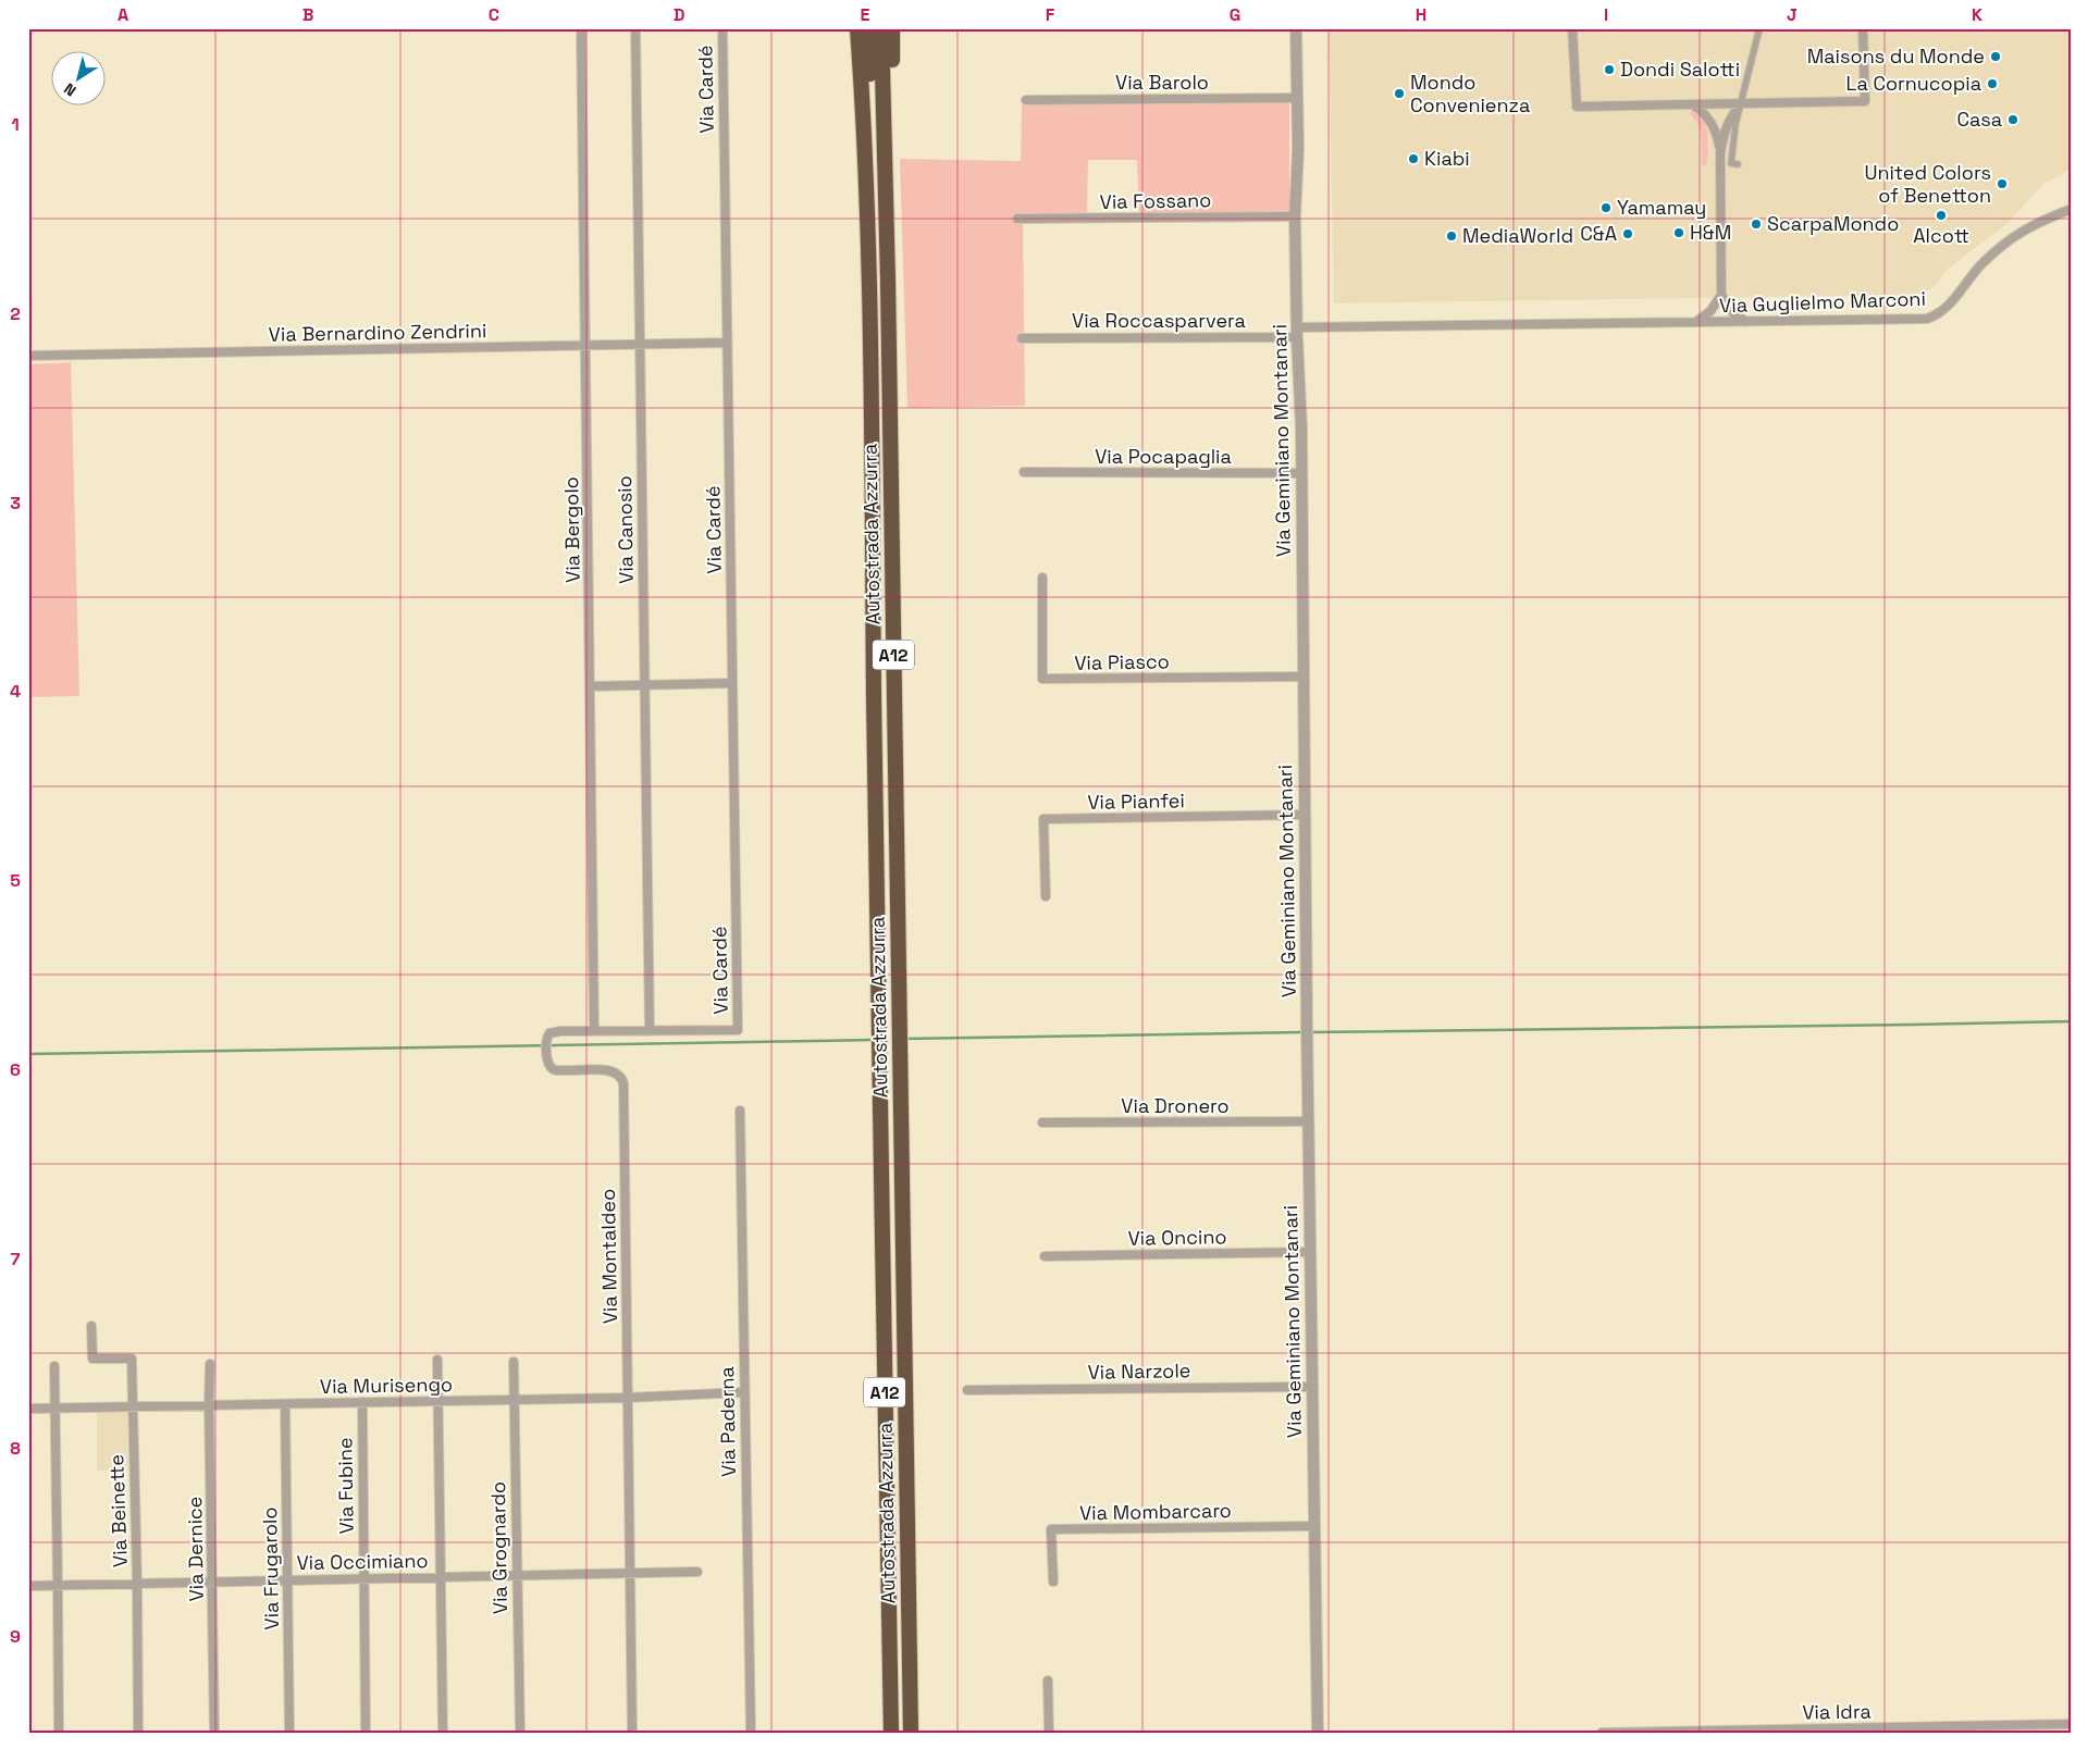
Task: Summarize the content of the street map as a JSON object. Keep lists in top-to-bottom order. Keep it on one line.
{"streets":{"highway":["Autostrada Azzurra","A12"],"street":["Via Barolo","Via Cardé","Via Fossano","Via Guglielmo Marconi","Via Roccasparvera","Via Bernardino Zendrini","Via Geminiano Montanari","Via Pocapaglia","Via Bergolo","Via Canosio","Via Piasco","Via Pianfei","Via Dronero","Via Oncino","Via Montaldeo","Via Narzole","Via Murisengo","Via Paderna","Via Fubine","Via Beinette","Via Mombarcaro","Via Grognardo","Via Dernice","Via Occimiano","Via Frugarolo","Via Idra"]},"crossings":[["Via Barolo","Via Geminiano Montanari"],["Via Cardé","Via Bernardino Zendrini"],["Via Cardé","Via Montaldeo"],["Via Fossano","Via Geminiano Montanari"],["Via Guglielmo Marconi","Via Roccasparvera"],["Via Guglielmo Marconi","Via Geminiano Montanari"],["Via Roccasparvera","Via Geminiano Montanari"],["Via Bernardino Zendrini","Via Bergolo"],["Via Bernardino Zendrini","Via Canosio"],["Via Geminiano Montanari","Via Pocapaglia"],["Via Geminiano Montanari","Via Piasco"],["Via Geminiano Montanari","Via Pianfei"],["Via Geminiano Montanari","Via Dronero"],["Via Geminiano Montanari","Via Oncino"],["Via Geminiano Montanari","Via Narzole"],["Via Geminiano Montanari","Via Mombarcaro"],["Via Bergolo","Via Montaldeo"],["Via Canosio","Via Montaldeo"],["Via Montaldeo","Via Murisengo"],["Via Montaldeo","Via Occimiano"],["Via Murisengo","Via Paderna"],["Via Murisengo","Via Fubine"],["Via Murisengo","Via Beinette"],["Via Murisengo","Via Grognardo"],["Via Murisengo","Via Dernice"],["Via Murisengo","Via Frugarolo"],["Via Fubine","Via Occimiano"],["Via Beinette","Via Occimiano"],["Via Grognardo","Via Occimiano"],["Via Dernice","Via Occimiano"],["Via Occimiano","Via Frugarolo"]],"places":["Maisons du Monde","Dondi Salotti","La Cornucopia","Mondo Convenienza","Casa","Kiabi","United Colors of Benetton","Yamamay","Alcott","ScarpaMondo","H&M","C&A","MediaWorld"],"north":"bottom left","grid":{"columns":["A","B","C","D","E","F","G","H","I","J","K"],"rows":["1","2","3","4","5","6","7","8","9"]}}
